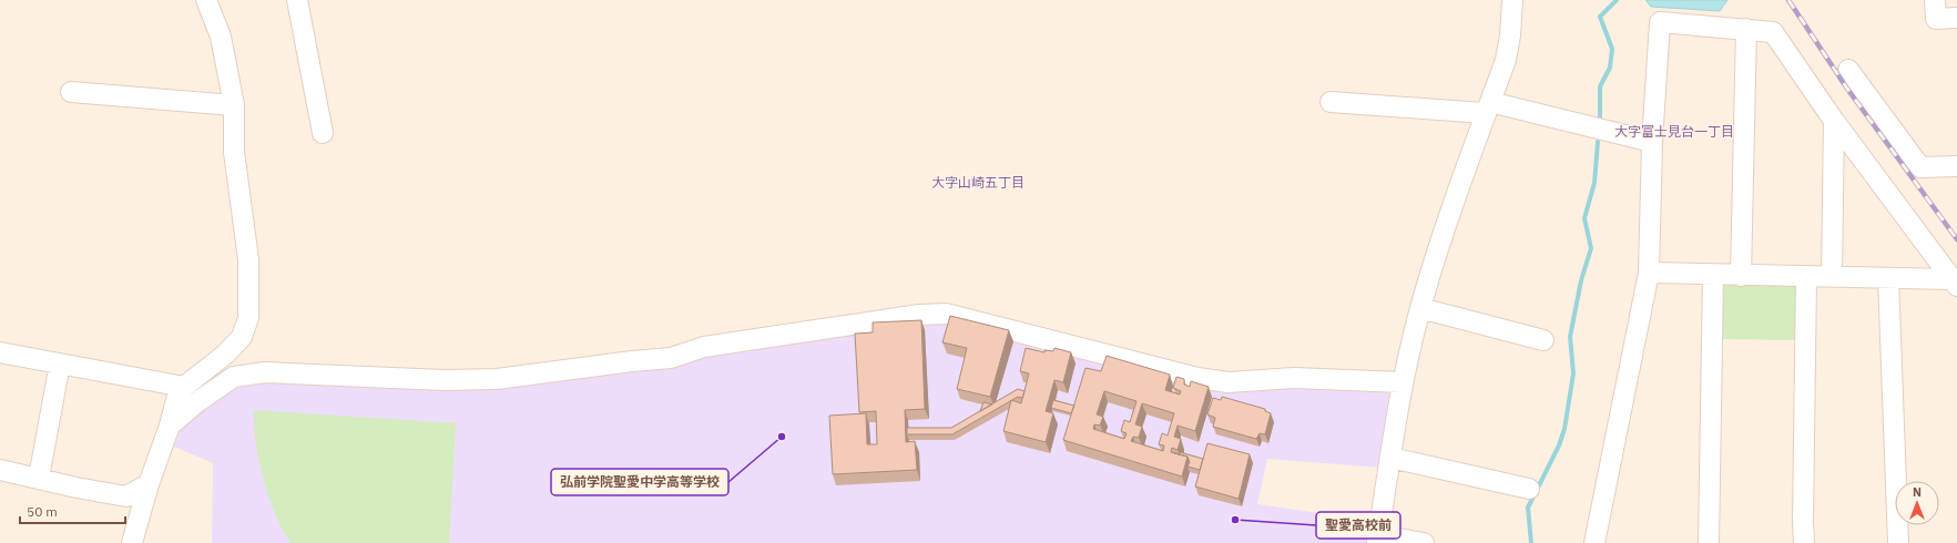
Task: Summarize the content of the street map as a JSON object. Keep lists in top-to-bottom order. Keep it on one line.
{"districts":["大字富士見台一丁目","大字山崎五丁目"],"places":["弘前学院聖愛中学高等学校","聖愛高校前"],"scale_bar":"50 m","north":"top"}
